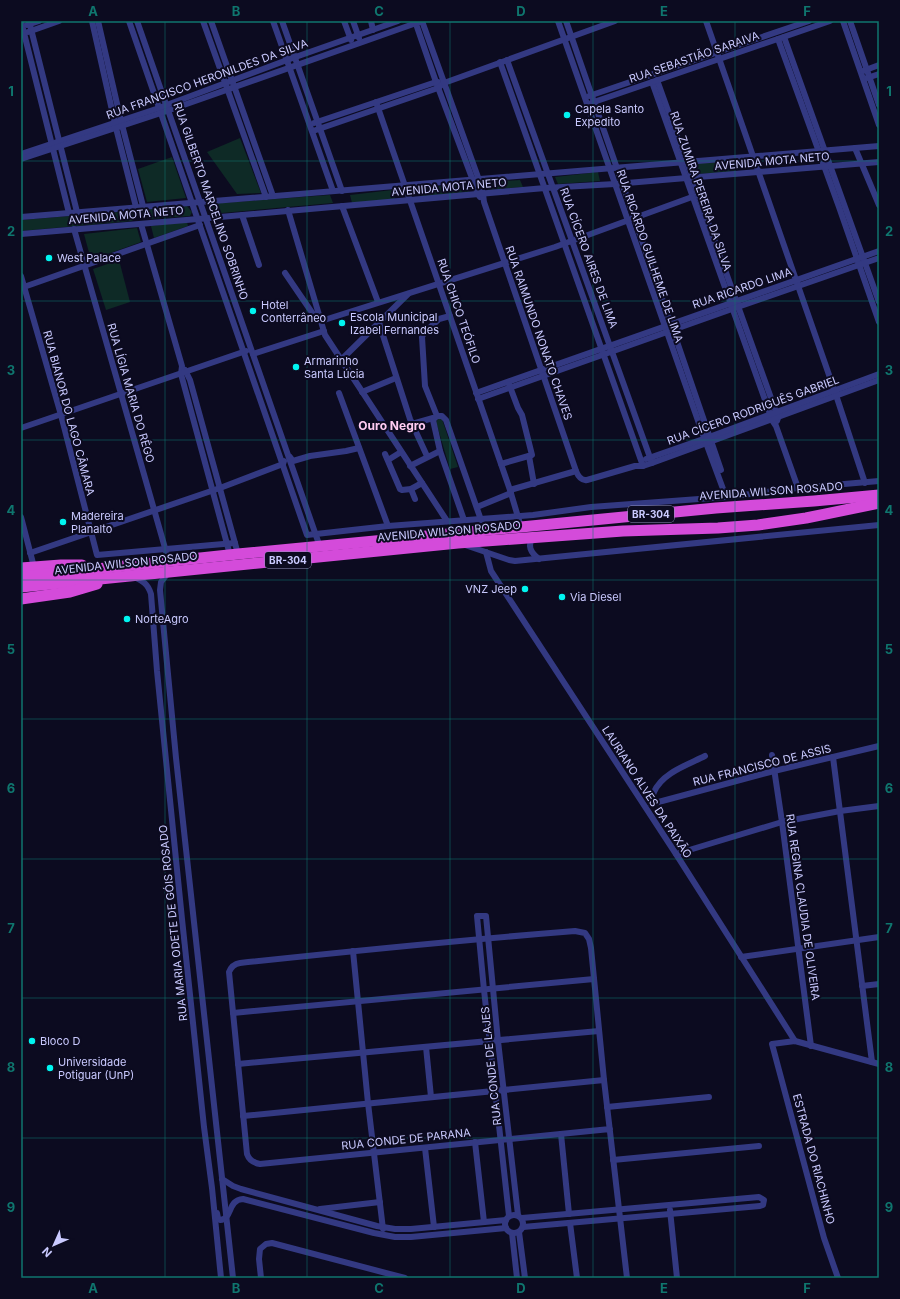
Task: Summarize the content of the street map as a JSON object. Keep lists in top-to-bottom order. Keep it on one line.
{"streets":{"highway":["AVENIDA WILSON ROSADO","BR-304"],"street":["RUA SEBASTIÃO SARAIVA","RUA FRANCISCO HERONILDES DA SILVA","AVENIDA MOTA NETO","RUA ZUMIRA PEREIRA DA SILVA","RUA GILBERTO MARCELINO SOBRINHO","RUA RICARDO GUILHEME DE LIMA","RUA CÍCERO AIRES DE LIMA","RUA RICARDO LIMA","RUA CHICO TEÓFILO","RUA RAIMUNDO NONATO CHAVES","RUA LÍGIA MARIA DO RÊGO","RUA CÍCERO RODRIGUÊS GABRIEL","RUA BIANOR DO LAGO CÂMARA","RUA FRANCISCO DE ASSIS","LAURIANO ALVES DA PAIXÃO","RUA REGINA CLAUDIA DE OLIVEIRA","RUA MARIA ODETE DE GÓIS ROSADO","RUA CONDE DE LAJES","RUA CONDE DE PARANA","ESTRADA DO RIACHINHO"]},"crossings":[["RUA SEBASTIÃO SARAIVA","RUA ZUMIRA PEREIRA DA SILVA"],["RUA SEBASTIÃO SARAIVA","RUA RICARDO GUILHEME DE LIMA"],["RUA FRANCISCO HERONILDES DA SILVA","RUA GILBERTO MARCELINO SOBRINHO"],["RUA FRANCISCO HERONILDES DA SILVA","RUA RAIMUNDO NONATO CHAVES"],["AVENIDA MOTA NETO","RUA ZUMIRA PEREIRA DA SILVA"],["AVENIDA MOTA NETO","RUA GILBERTO MARCELINO SOBRINHO"],["AVENIDA MOTA NETO","RUA RICARDO GUILHEME DE LIMA"],["AVENIDA MOTA NETO","RUA CÍCERO AIRES DE LIMA"],["AVENIDA MOTA NETO","RUA CHICO TEÓFILO"],["AVENIDA MOTA NETO","RUA RAIMUNDO NONATO CHAVES"],["AVENIDA MOTA NETO","RUA LÍGIA MARIA DO RÊGO"],["RUA ZUMIRA PEREIRA DA SILVA","RUA RICARDO LIMA"],["RUA ZUMIRA PEREIRA DA SILVA","RUA CÍCERO RODRIGUÊS GABRIEL"],["RUA GILBERTO MARCELINO SOBRINHO","AVENIDA WILSON ROSADO"],["RUA RICARDO GUILHEME DE LIMA","RUA RICARDO LIMA"],["RUA RICARDO GUILHEME DE LIMA","RUA CÍCERO RODRIGUÊS GABRIEL"],["RUA CÍCERO AIRES DE LIMA","RUA RICARDO LIMA"],["RUA CÍCERO AIRES DE LIMA","RUA CÍCERO RODRIGUÊS GABRIEL"],["RUA RICARDO LIMA","RUA CHICO TEÓFILO"],["RUA RICARDO LIMA","RUA RAIMUNDO NONATO CHAVES"],["RUA CHICO TEÓFILO","AVENIDA WILSON ROSADO"],["RUA RAIMUNDO NONATO CHAVES","RUA CÍCERO RODRIGUÊS GABRIEL"],["RUA LÍGIA MARIA DO RÊGO","RUA BIANOR DO LAGO CÂMARA"],["RUA LÍGIA MARIA DO RÊGO","AVENIDA WILSON ROSADO"],["RUA LÍGIA MARIA DO RÊGO","RUA MARIA ODETE DE GÓIS ROSADO"],["AVENIDA WILSON ROSADO","RUA MARIA ODETE DE GÓIS ROSADO"],["RUA FRANCISCO DE ASSIS","RUA REGINA CLAUDIA DE OLIVEIRA"],["LAURIANO ALVES DA PAIXÃO","ESTRADA DO RIACHINHO"],["RUA CONDE DE LAJES","RUA CONDE DE PARANA"]],"districts":["Ouro Negro"],"places":["Capela Santo Expedito","West Palace","Hotel Conterrâneo","Escola Municipal Izabel Fernandes","Armarinho Santa Lúcia","Madereira Planalto","VNZ Jeep","Via Diesel","NorteAgro","Bloco D","Universidade Potiguar (UnP)"],"north":"bottom left","grid":{"columns":["A","B","C","D","E","F"],"rows":["1","2","3","4","5","6","7","8","9"]}}
